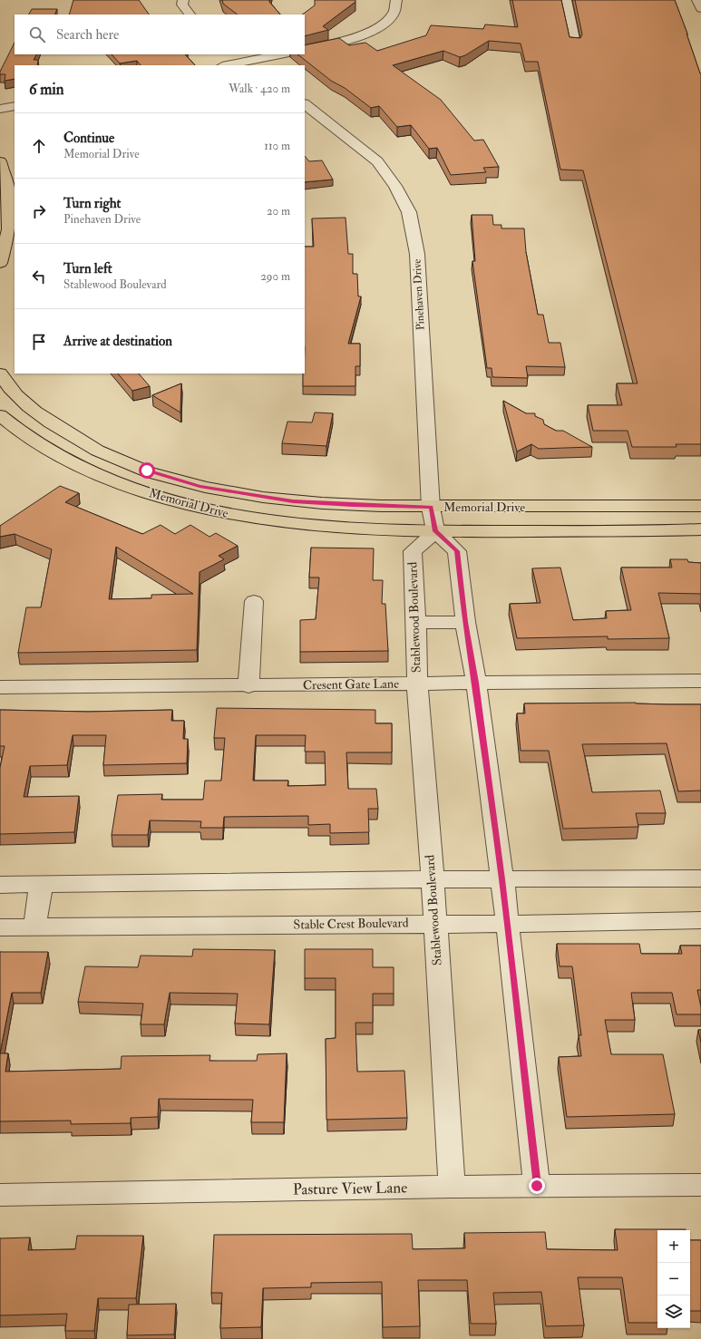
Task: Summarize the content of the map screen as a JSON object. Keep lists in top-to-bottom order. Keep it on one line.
{"streets":{"main road":["Memorial Drive"],"street":["Pinehaven Drive","Stablewood Boulevard","Cresent Gate Lane","Stable Crest Boulevard","Pasture View Lane"]},"crossings":[["Pinehaven Drive","Memorial Drive"],["Pinehaven Drive","Stablewood Boulevard"],["Memorial Drive","Stablewood Boulevard"],["Stablewood Boulevard","Cresent Gate Lane"],["Stablewood Boulevard","Stable Crest Boulevard"],["Stablewood Boulevard","Pasture View Lane"]],"page":{"search":"Search here","heading":["6 min","Walk · 420 m"],"list":[["Continue","Memorial Drive","110 m"],["Turn right","Pinehaven Drive","20 m"],["Turn left","Stablewood Boulevard","290 m"],"Arrive at destination"],"map_buttons":["+","−"]}}
